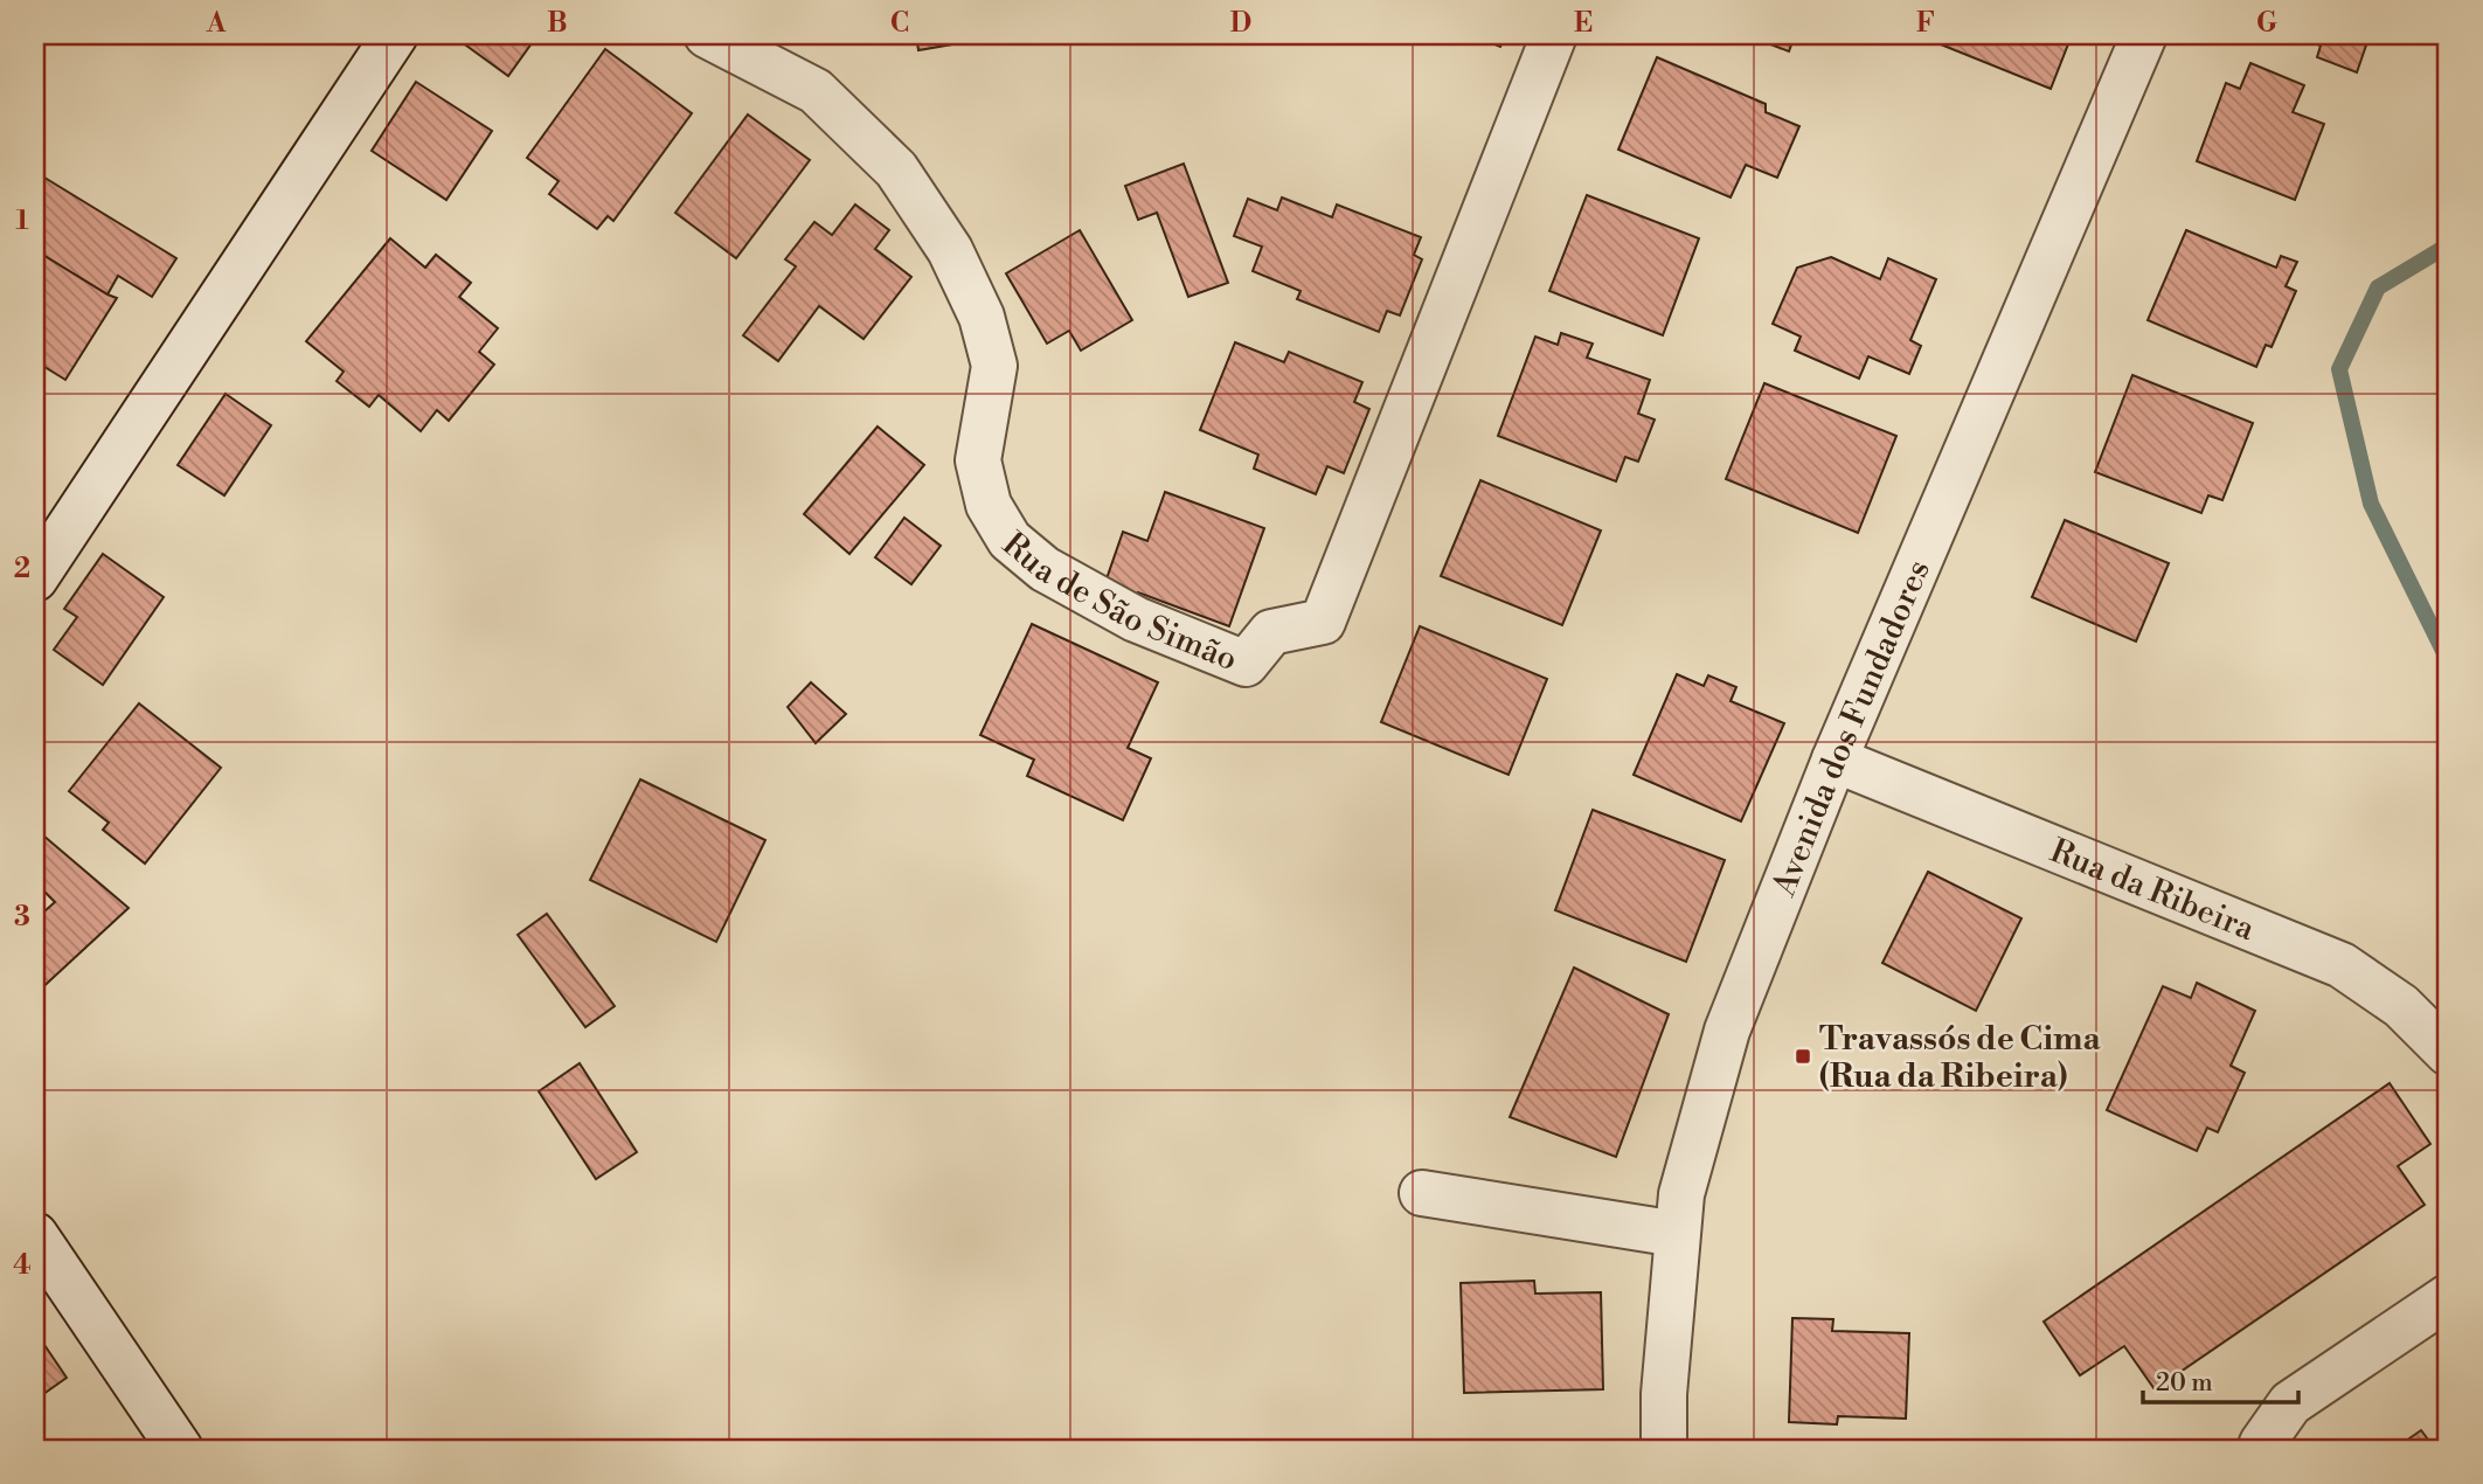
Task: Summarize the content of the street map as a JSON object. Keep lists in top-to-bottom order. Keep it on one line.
{"streets":{"street":["Rua de São Simão","Avenida dos Fundadores","Rua da Ribeira"]},"crossings":[["Avenida dos Fundadores","Rua da Ribeira"]],"places":{"transit":["Travassós de Cima (Rua da Ribeira)"]},"scale_bar":"20 m","grid":{"columns":["A","B","C","D","E","F","G"],"rows":["1","2","3","4"]}}
